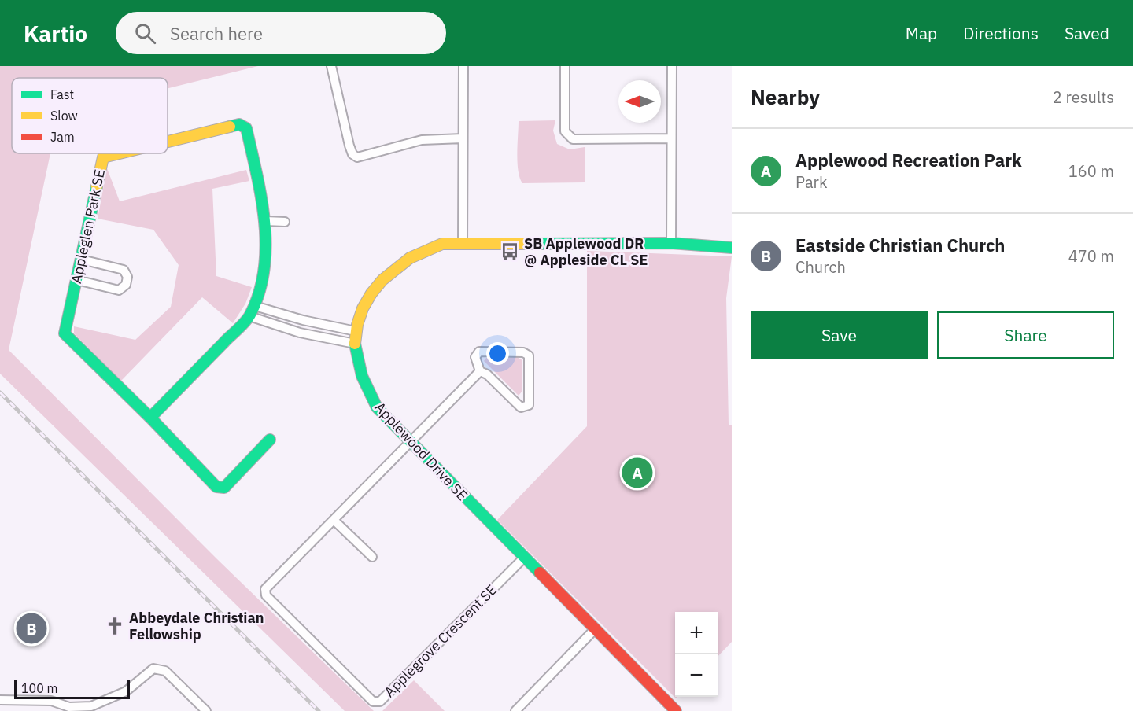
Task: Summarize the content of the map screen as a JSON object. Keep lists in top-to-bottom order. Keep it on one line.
{"streets":{"street":["Appleglen Park SE","Applewood Drive SE","Applegrove Crescent SE"]},"crossings":[["Applewood Drive SE","Applegrove Crescent SE"]],"places":{"bus stop":["SB Applewood DR @ Appleside CL SE"],"church":["Abbeydale Christian Fellowship"]},"legend":["Fast","Slow","Jam"],"scale_bar":"100 m","north":"left","page":{"header":"Kartio","search":"Search here","nav":["Map","Directions","Saved"],"heading":["Nearby","2 results"],"list":[{"mark":"A","name":"Applewood Recreation Park","note":"Park","value":"160 m"},{"mark":"B","name":"Eastside Christian Church","note":"Church","value":"470 m"}],"buttons":["Save","Share"],"pins":["A","B"],"map_buttons":["+","−"],"scale":"100 m"}}
